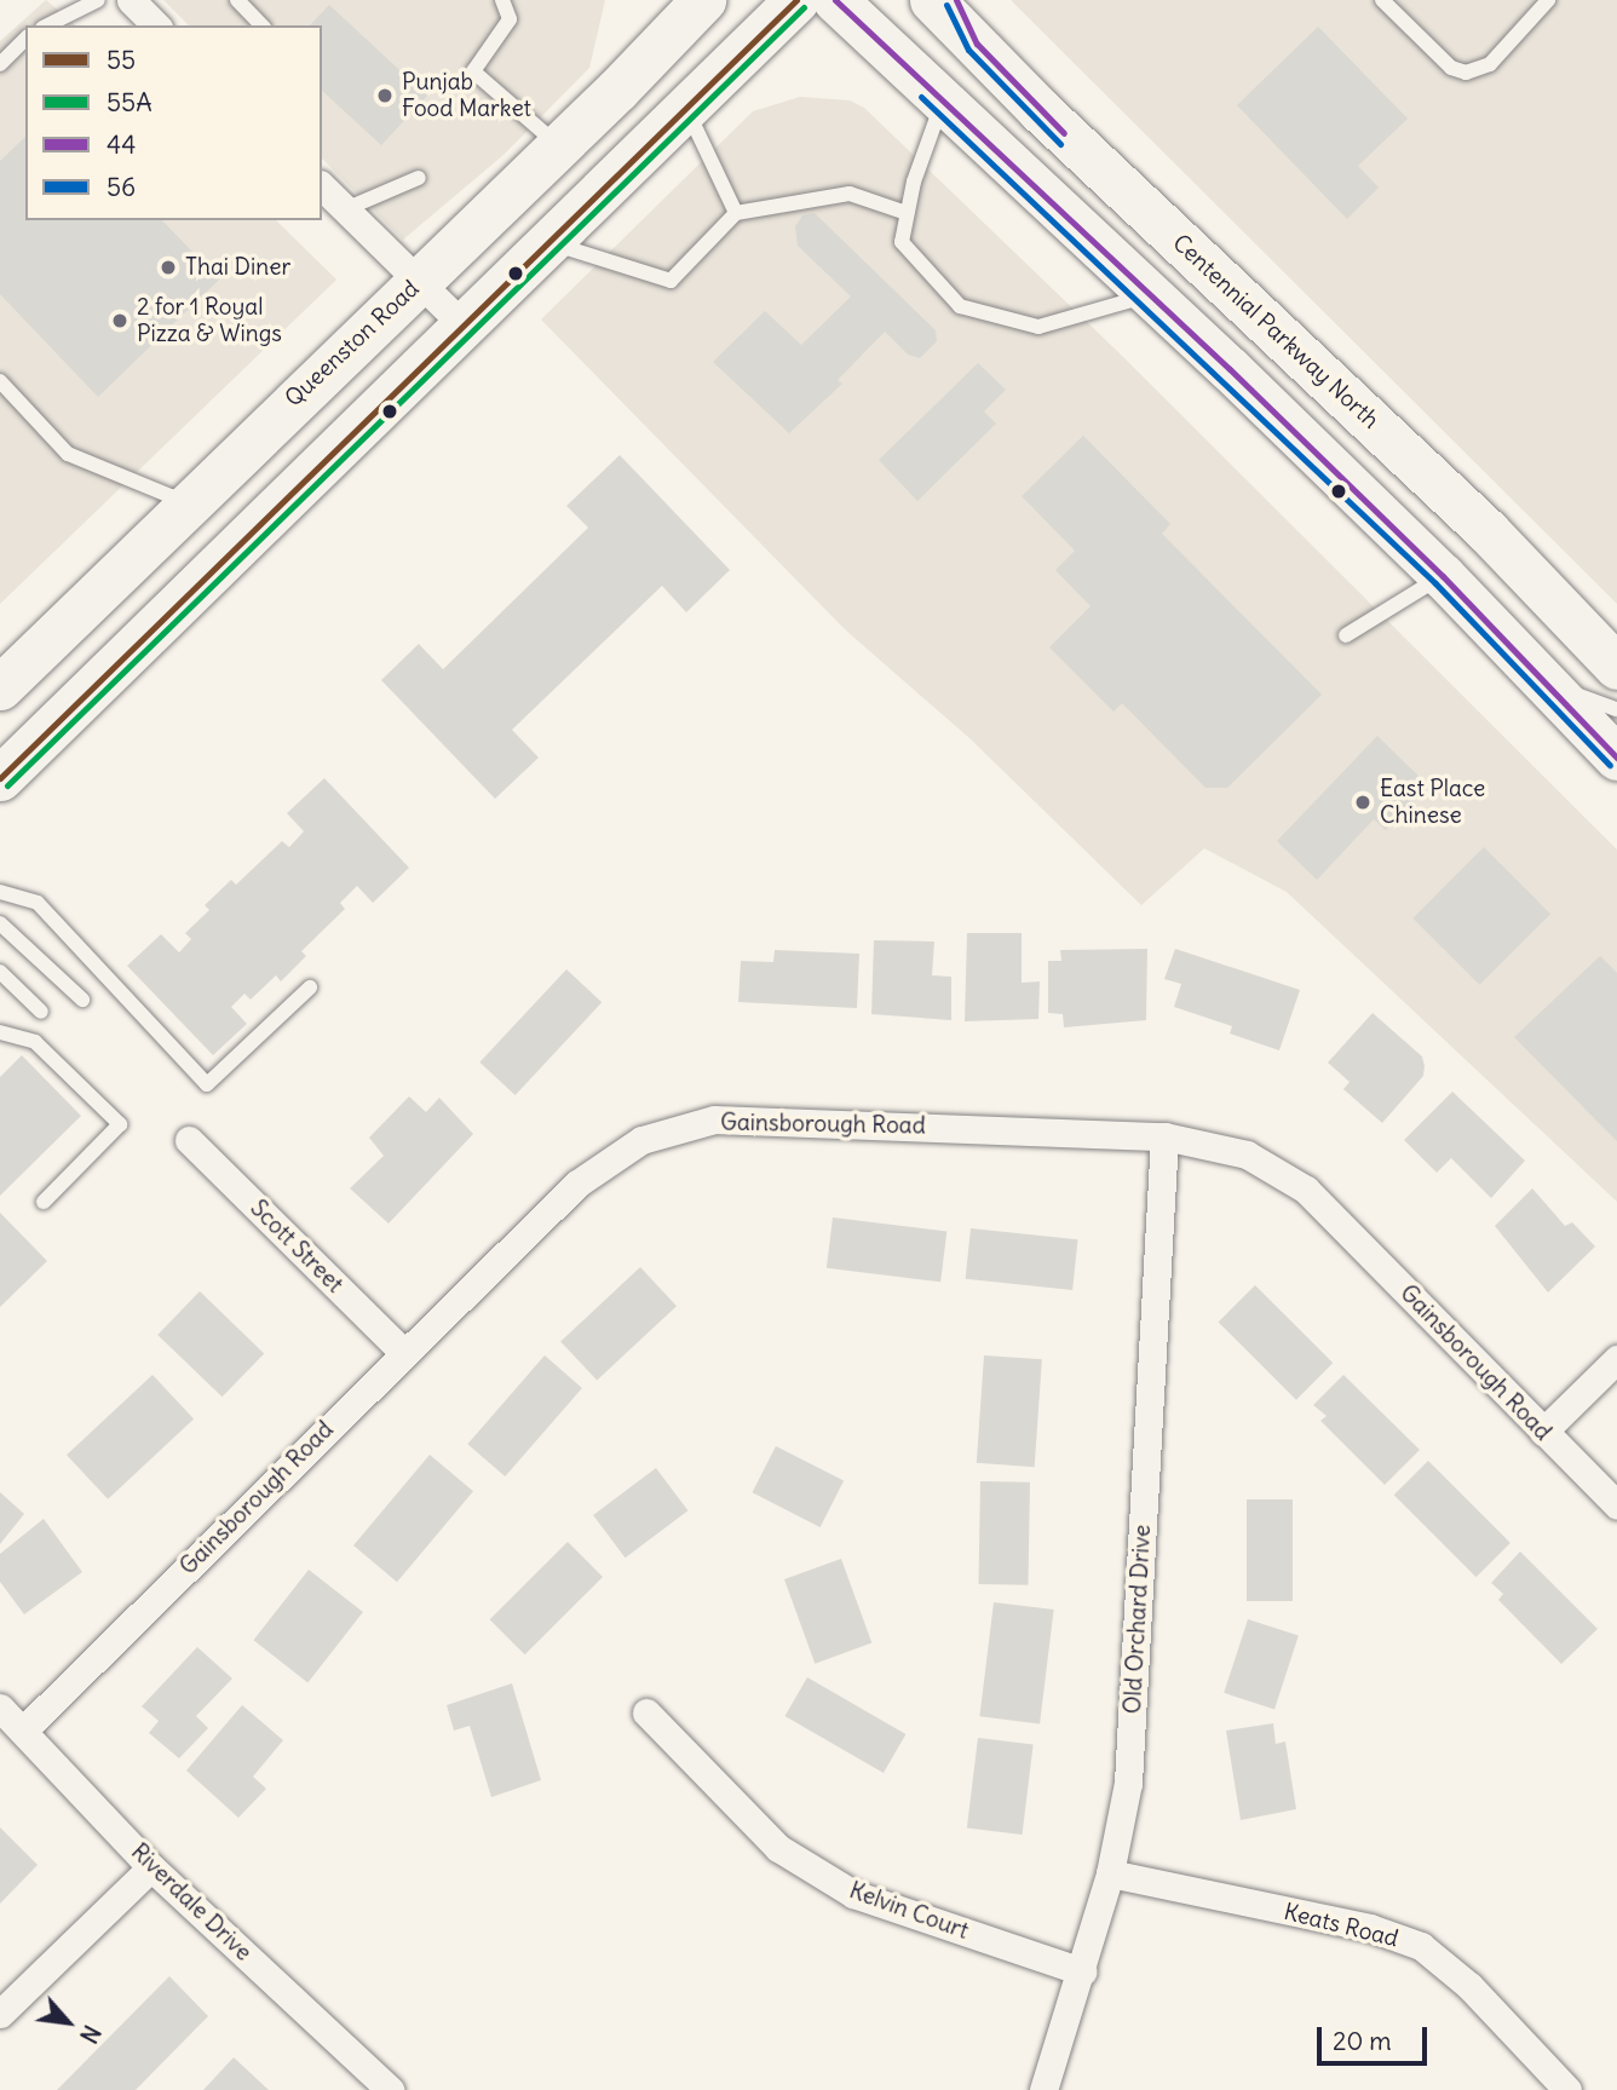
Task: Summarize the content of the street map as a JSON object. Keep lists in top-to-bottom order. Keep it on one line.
{"streets":{"main road":["Centennial Parkway North","Queenston Road"],"street":["Gainsborough Road","Scott Street","Old Orchard Drive","Riverdale Drive","Kelvin Court","Keats Road"]},"crossings":[["Gainsborough Road","Scott Street"],["Gainsborough Road","Old Orchard Drive"],["Gainsborough Road","Riverdale Drive"],["Old Orchard Drive","Kelvin Court"],["Old Orchard Drive","Keats Road"]],"places":["Punjab Food Market","Thai Diner","2 for 1 Royal Pizza & Wings","East Place Chinese"],"lines":["transit line 55","transit line 44","transit line 56","transit line 55A"],"legend":["55","55A","44","56"],"scale_bar":"20 m","north":"bottom right"}
